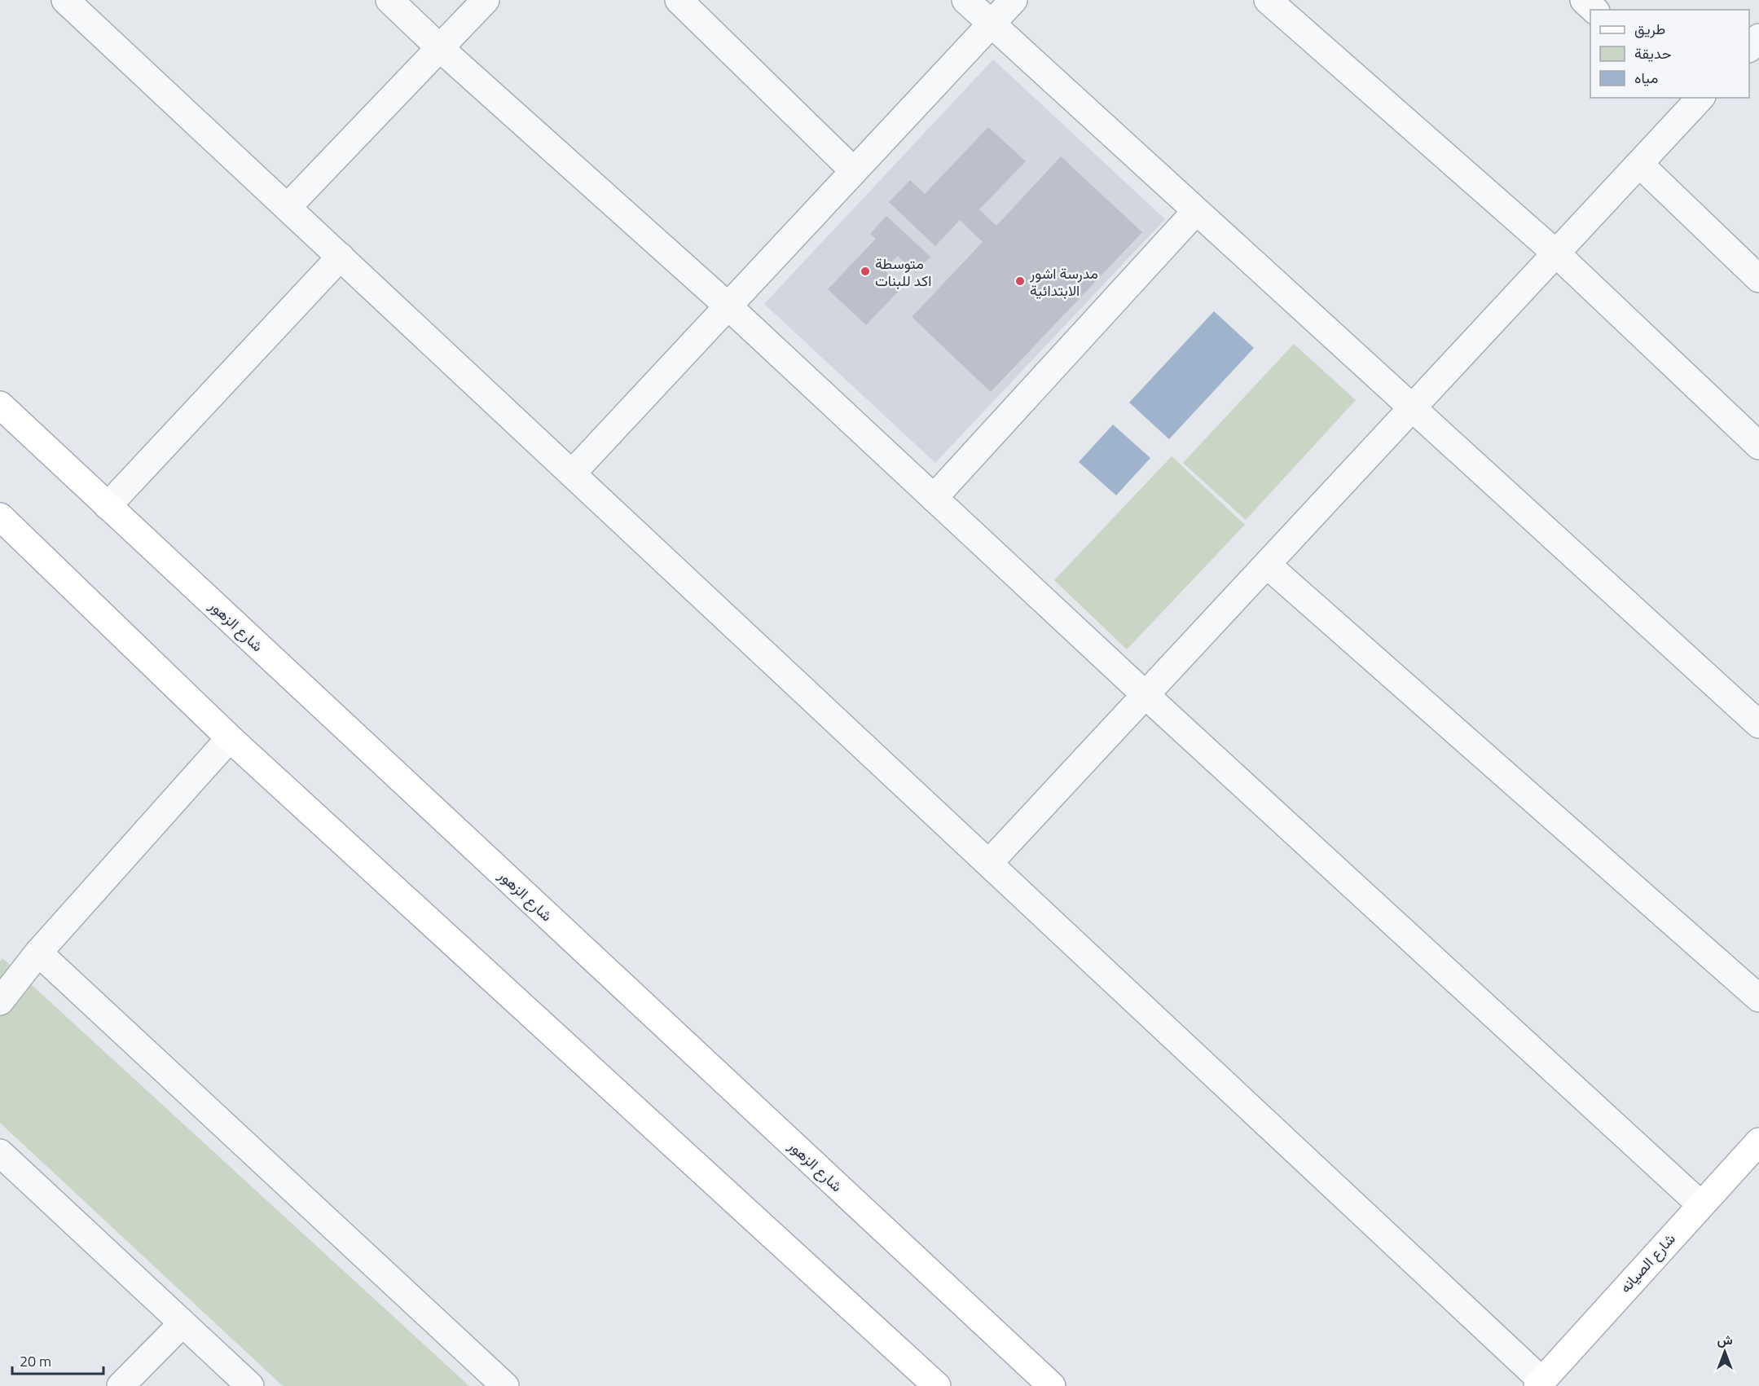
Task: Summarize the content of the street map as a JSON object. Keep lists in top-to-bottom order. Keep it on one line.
{"streets":{"main road":["شارع الزهور","شارع الصيانه"]},"places":["متوسطة اكد للبنات","مدرسة اشور الابتدائية"],"legend":["طريق","حديقة","مياه"],"scale_bar":"20 m","north":"top"}
